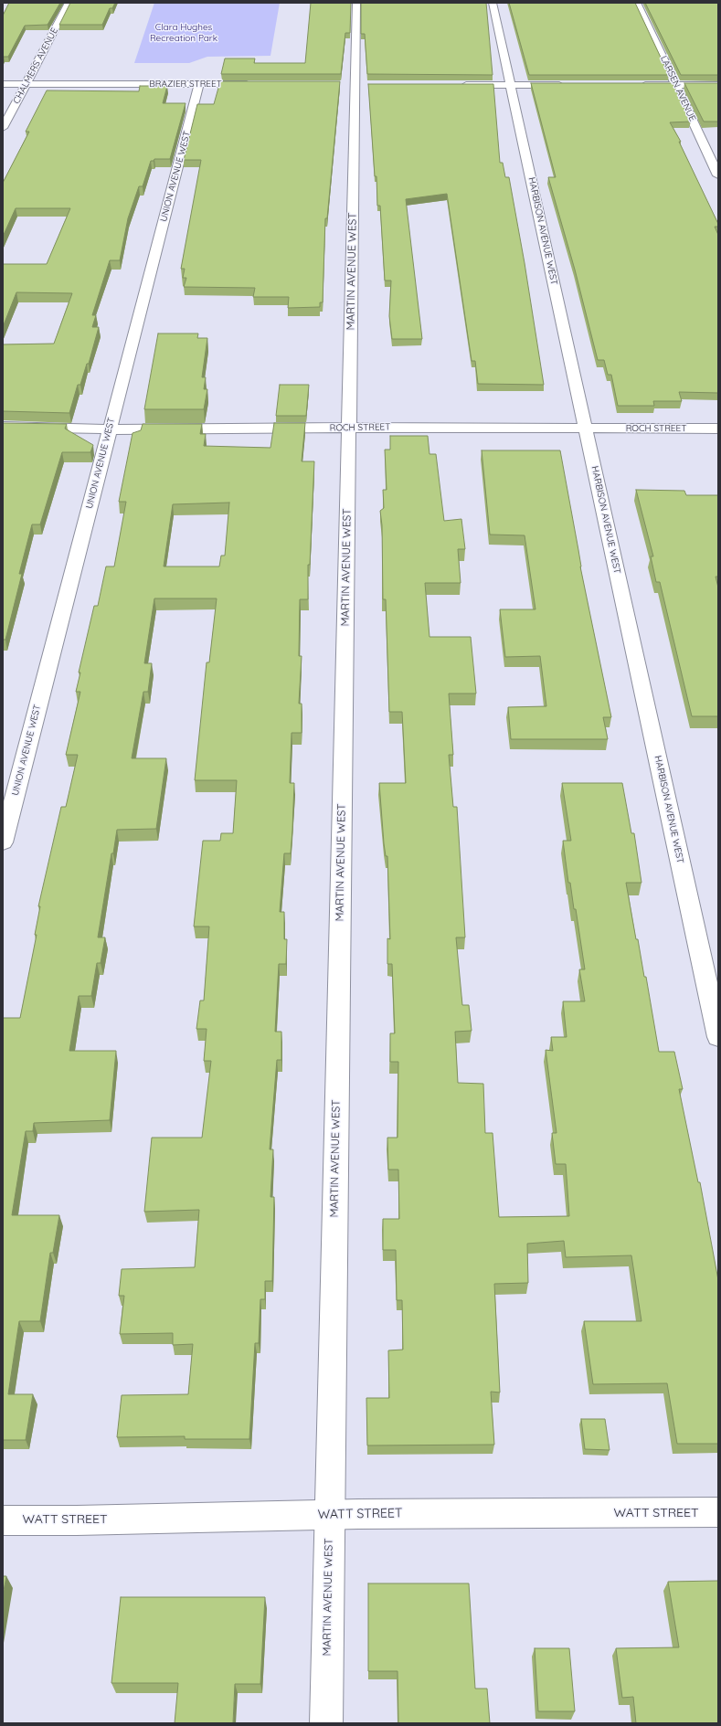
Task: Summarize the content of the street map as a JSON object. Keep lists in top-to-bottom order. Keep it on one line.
{"streets":{"street":["CHALMERS AVENUE","BRAZIER STREET","LARSEN AVENUE","UNION AVENUE WEST","HARBISON AVENUE WEST","MARTIN AVENUE WEST","ROCH STREET","WATT STREET"]},"crossings":[["CHALMERS AVENUE","BRAZIER STREET"],["BRAZIER STREET","UNION AVENUE WEST"],["UNION AVENUE WEST","ROCH STREET"],["HARBISON AVENUE WEST","ROCH STREET"],["MARTIN AVENUE WEST","ROCH STREET"],["MARTIN AVENUE WEST","WATT STREET"]],"parks":["Clara Hughes Recreation Park"]}
